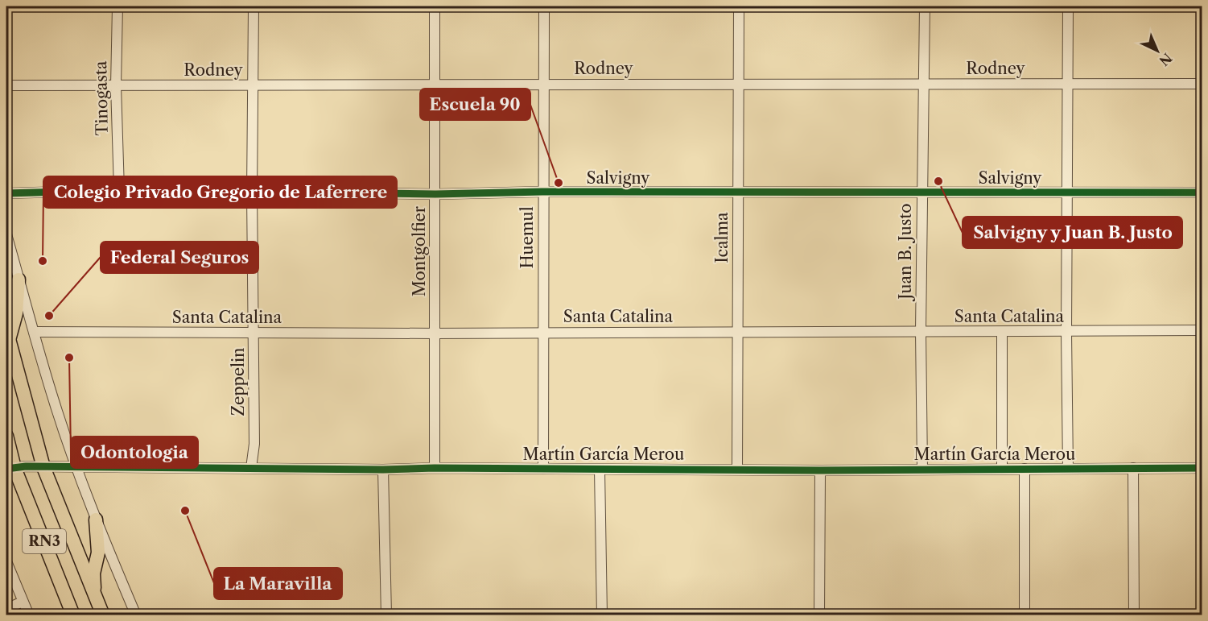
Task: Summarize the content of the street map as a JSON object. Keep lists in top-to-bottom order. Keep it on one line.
{"streets":{"highway":["RN3"],"street":["Rodney","Tinogasta","Salvigny","Huemul","Icalma","Montgolfier","Juan B. Justo","Santa Catalina","Zeppelin","Martín García Merou"]},"crossings":[["Rodney","Tinogasta"],["Rodney","Huemul"],["Rodney","Icalma"],["Rodney","Montgolfier"],["Rodney","Juan B. Justo"],["Rodney","Zeppelin"],["Tinogasta","Salvigny"],["Salvigny","Huemul"],["Salvigny","Icalma"],["Salvigny","Montgolfier"],["Salvigny","Juan B. Justo"],["Salvigny","Zeppelin"],["Huemul","Santa Catalina"],["Huemul","Martín García Merou"],["Icalma","Santa Catalina"],["Icalma","Martín García Merou"],["Montgolfier","Santa Catalina"],["Montgolfier","Martín García Merou"],["Juan B. Justo","Santa Catalina"],["Juan B. Justo","Martín García Merou"],["Santa Catalina","Zeppelin"],["Zeppelin","Martín García Merou"],["Martín García Merou","RN3"]],"places":["Salvigny y Juan B. Justo","Escuela 90","Colegio Privado Gregorio de Laferrere","Federal Seguros","Odontologia","La Maravilla"],"north":"bottom right"}
